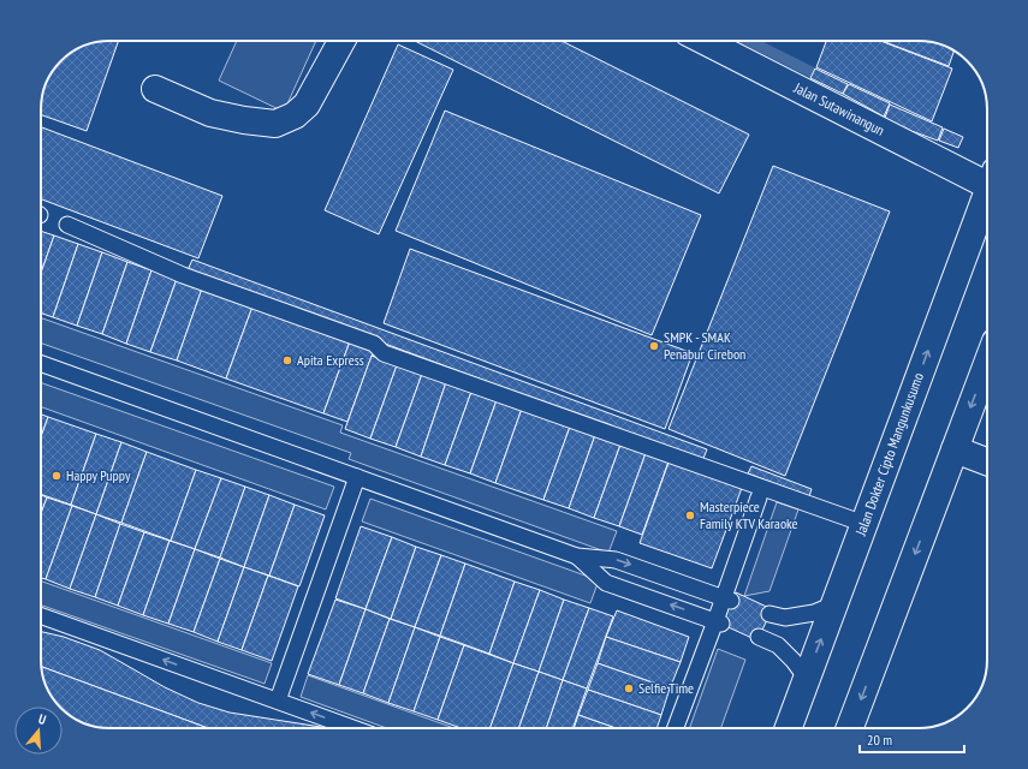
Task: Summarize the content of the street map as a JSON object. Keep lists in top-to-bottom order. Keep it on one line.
{"streets":{"main road":["Jalan Sutawinangun","Jalan Dokter Cipto Mangunkusumo"]},"places":["SMPK - SMAK Penabur Cirebon","Apita Express","Happy Puppy","Masterpiece Family KTV Karaoke","Selfie Time"],"scale_bar":"20 m","north":"top"}
